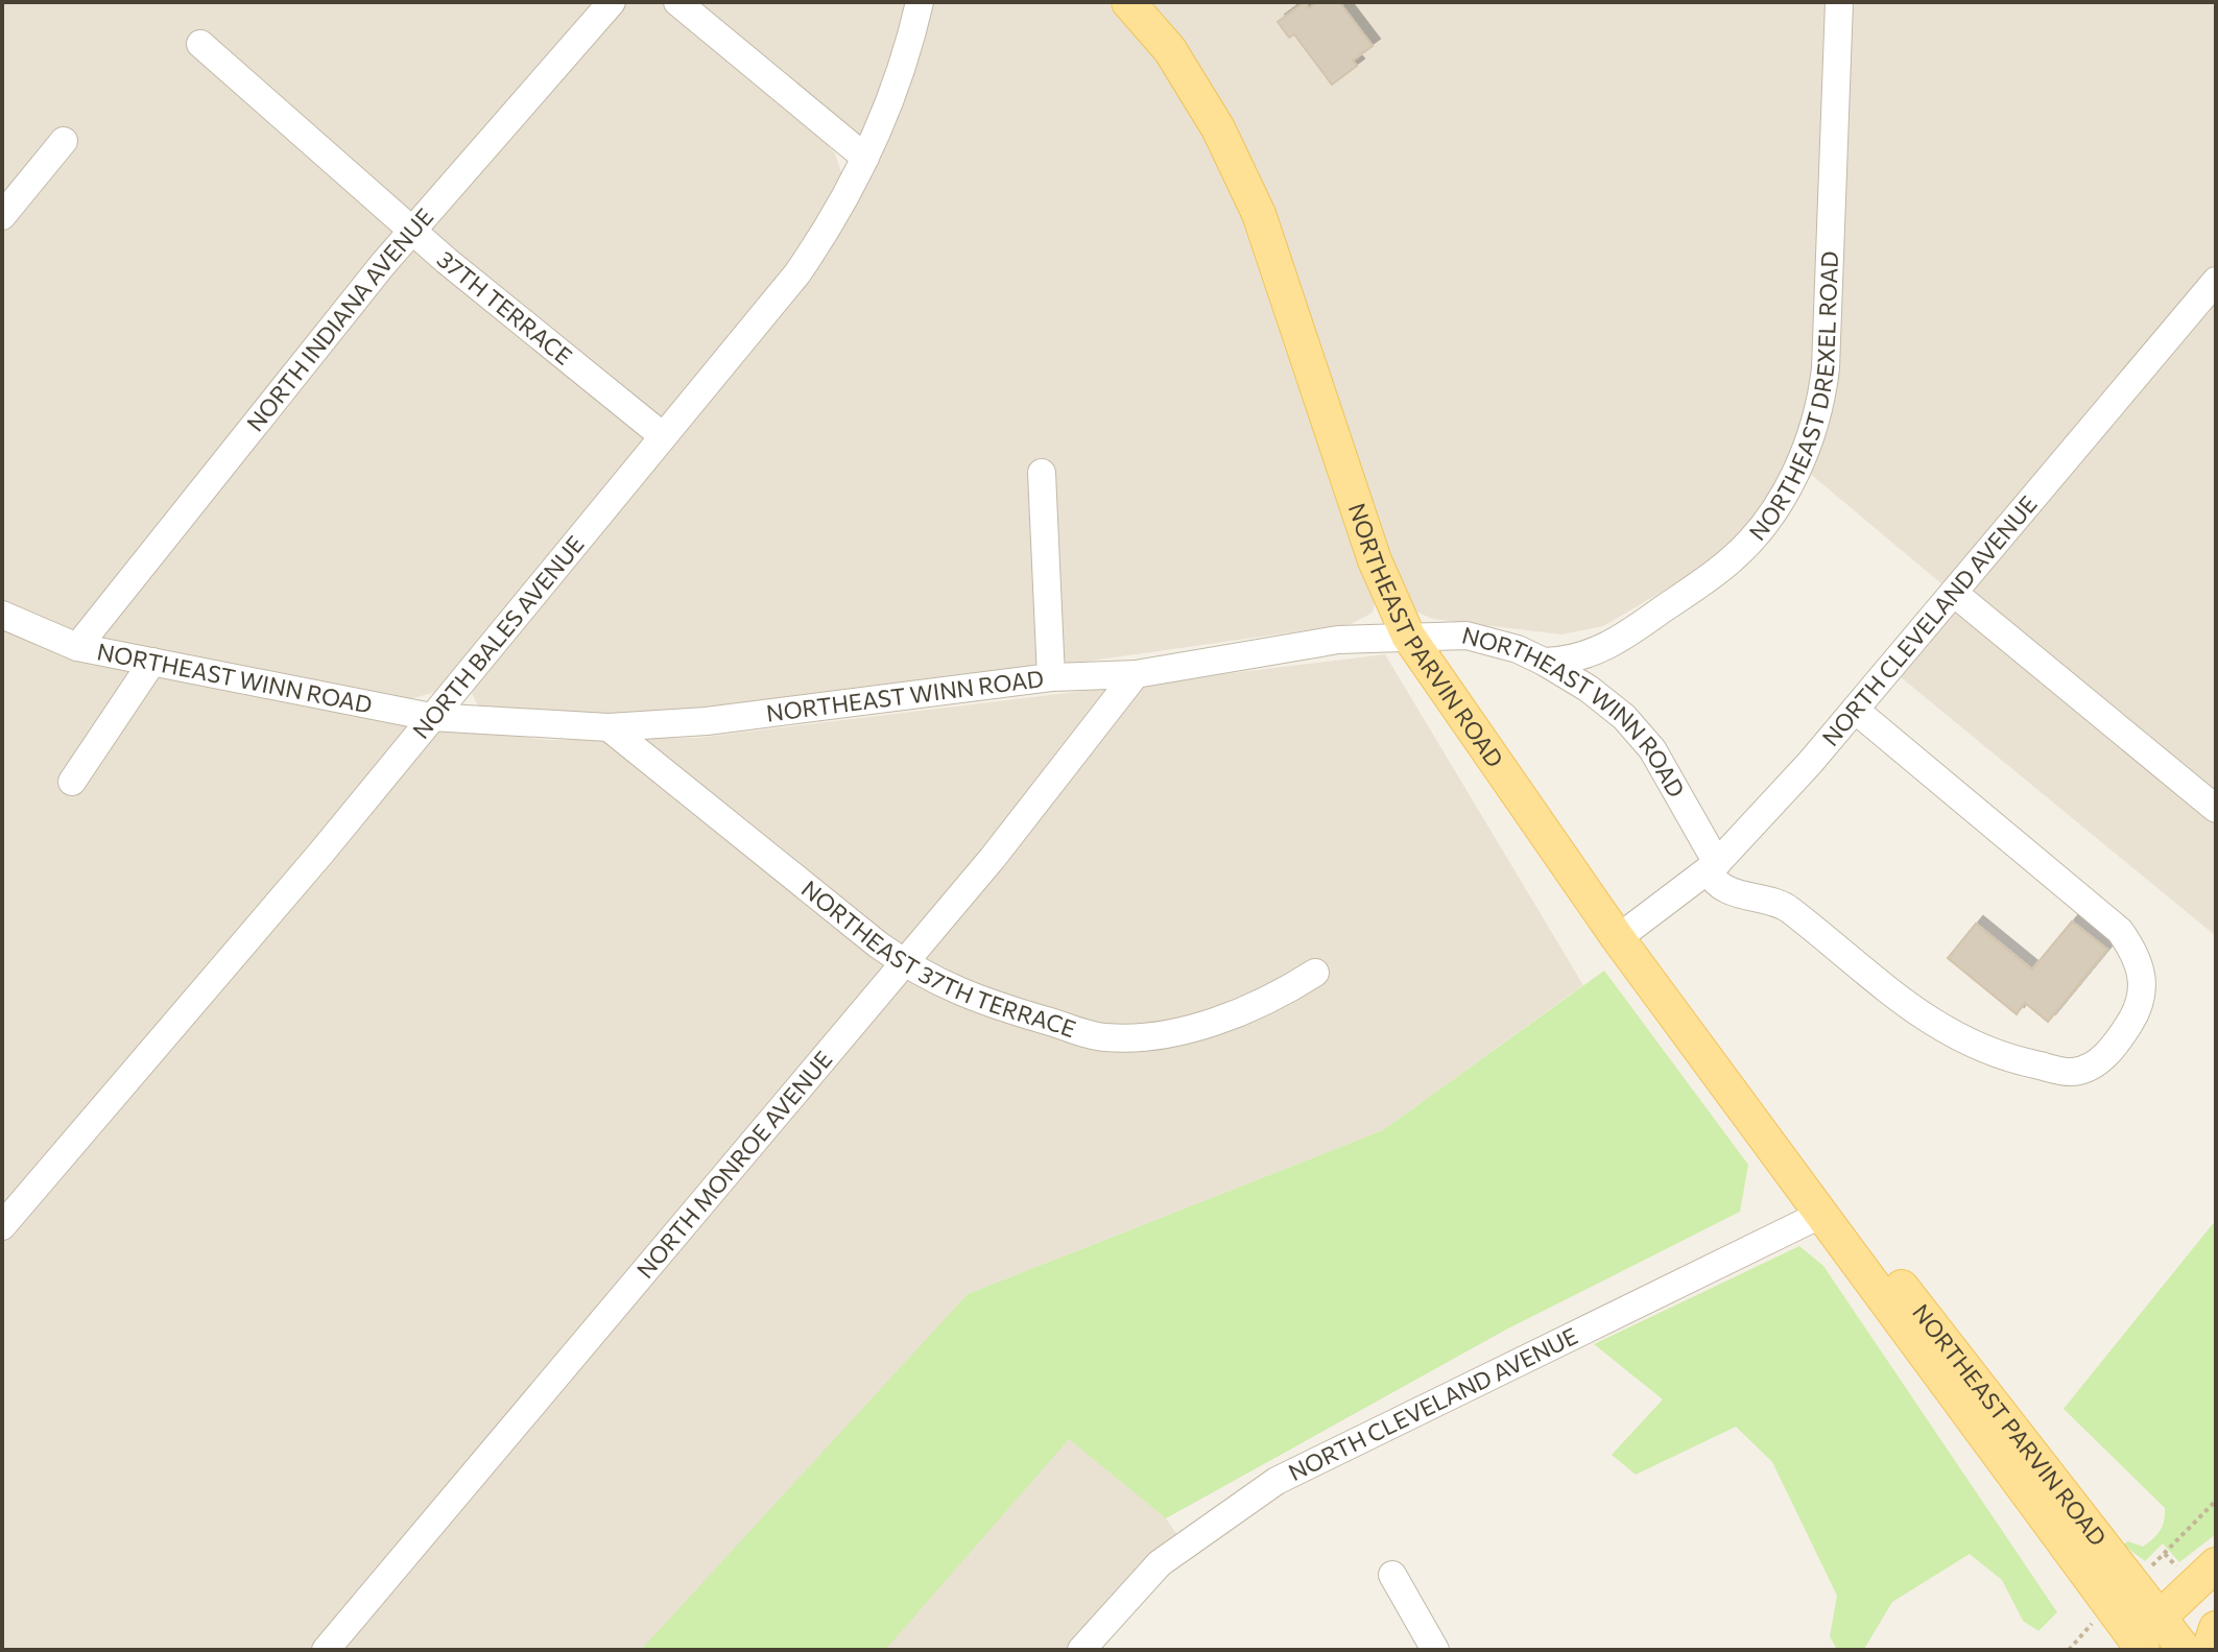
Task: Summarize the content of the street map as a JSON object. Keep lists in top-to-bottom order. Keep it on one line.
{"streets":{"main road":["NORTHEAST PARVIN ROAD"],"street":["37TH TERRACE","NORTH INDIANA AVENUE","NORTHEAST DREXEL ROAD","NORTH CLEVELAND AVENUE","NORTH BALES AVENUE","NORTHEAST WINN ROAD","NORTHEAST 37TH TERRACE","NORTH MONROE AVENUE"]},"crossings":[["37TH TERRACE","NORTH INDIANA AVENUE"],["37TH TERRACE","NORTH BALES AVENUE"],["NORTH INDIANA AVENUE","NORTHEAST WINN ROAD"],["NORTHEAST DREXEL ROAD","NORTHEAST WINN ROAD"],["NORTH CLEVELAND AVENUE","NORTHEAST PARVIN ROAD"],["NORTH CLEVELAND AVENUE","NORTHEAST WINN ROAD"],["NORTHEAST PARVIN ROAD","NORTHEAST WINN ROAD"],["NORTH BALES AVENUE","NORTHEAST WINN ROAD"],["NORTHEAST WINN ROAD","NORTHEAST 37TH TERRACE"],["NORTHEAST WINN ROAD","NORTH MONROE AVENUE"],["NORTHEAST 37TH TERRACE","NORTH MONROE AVENUE"]]}
